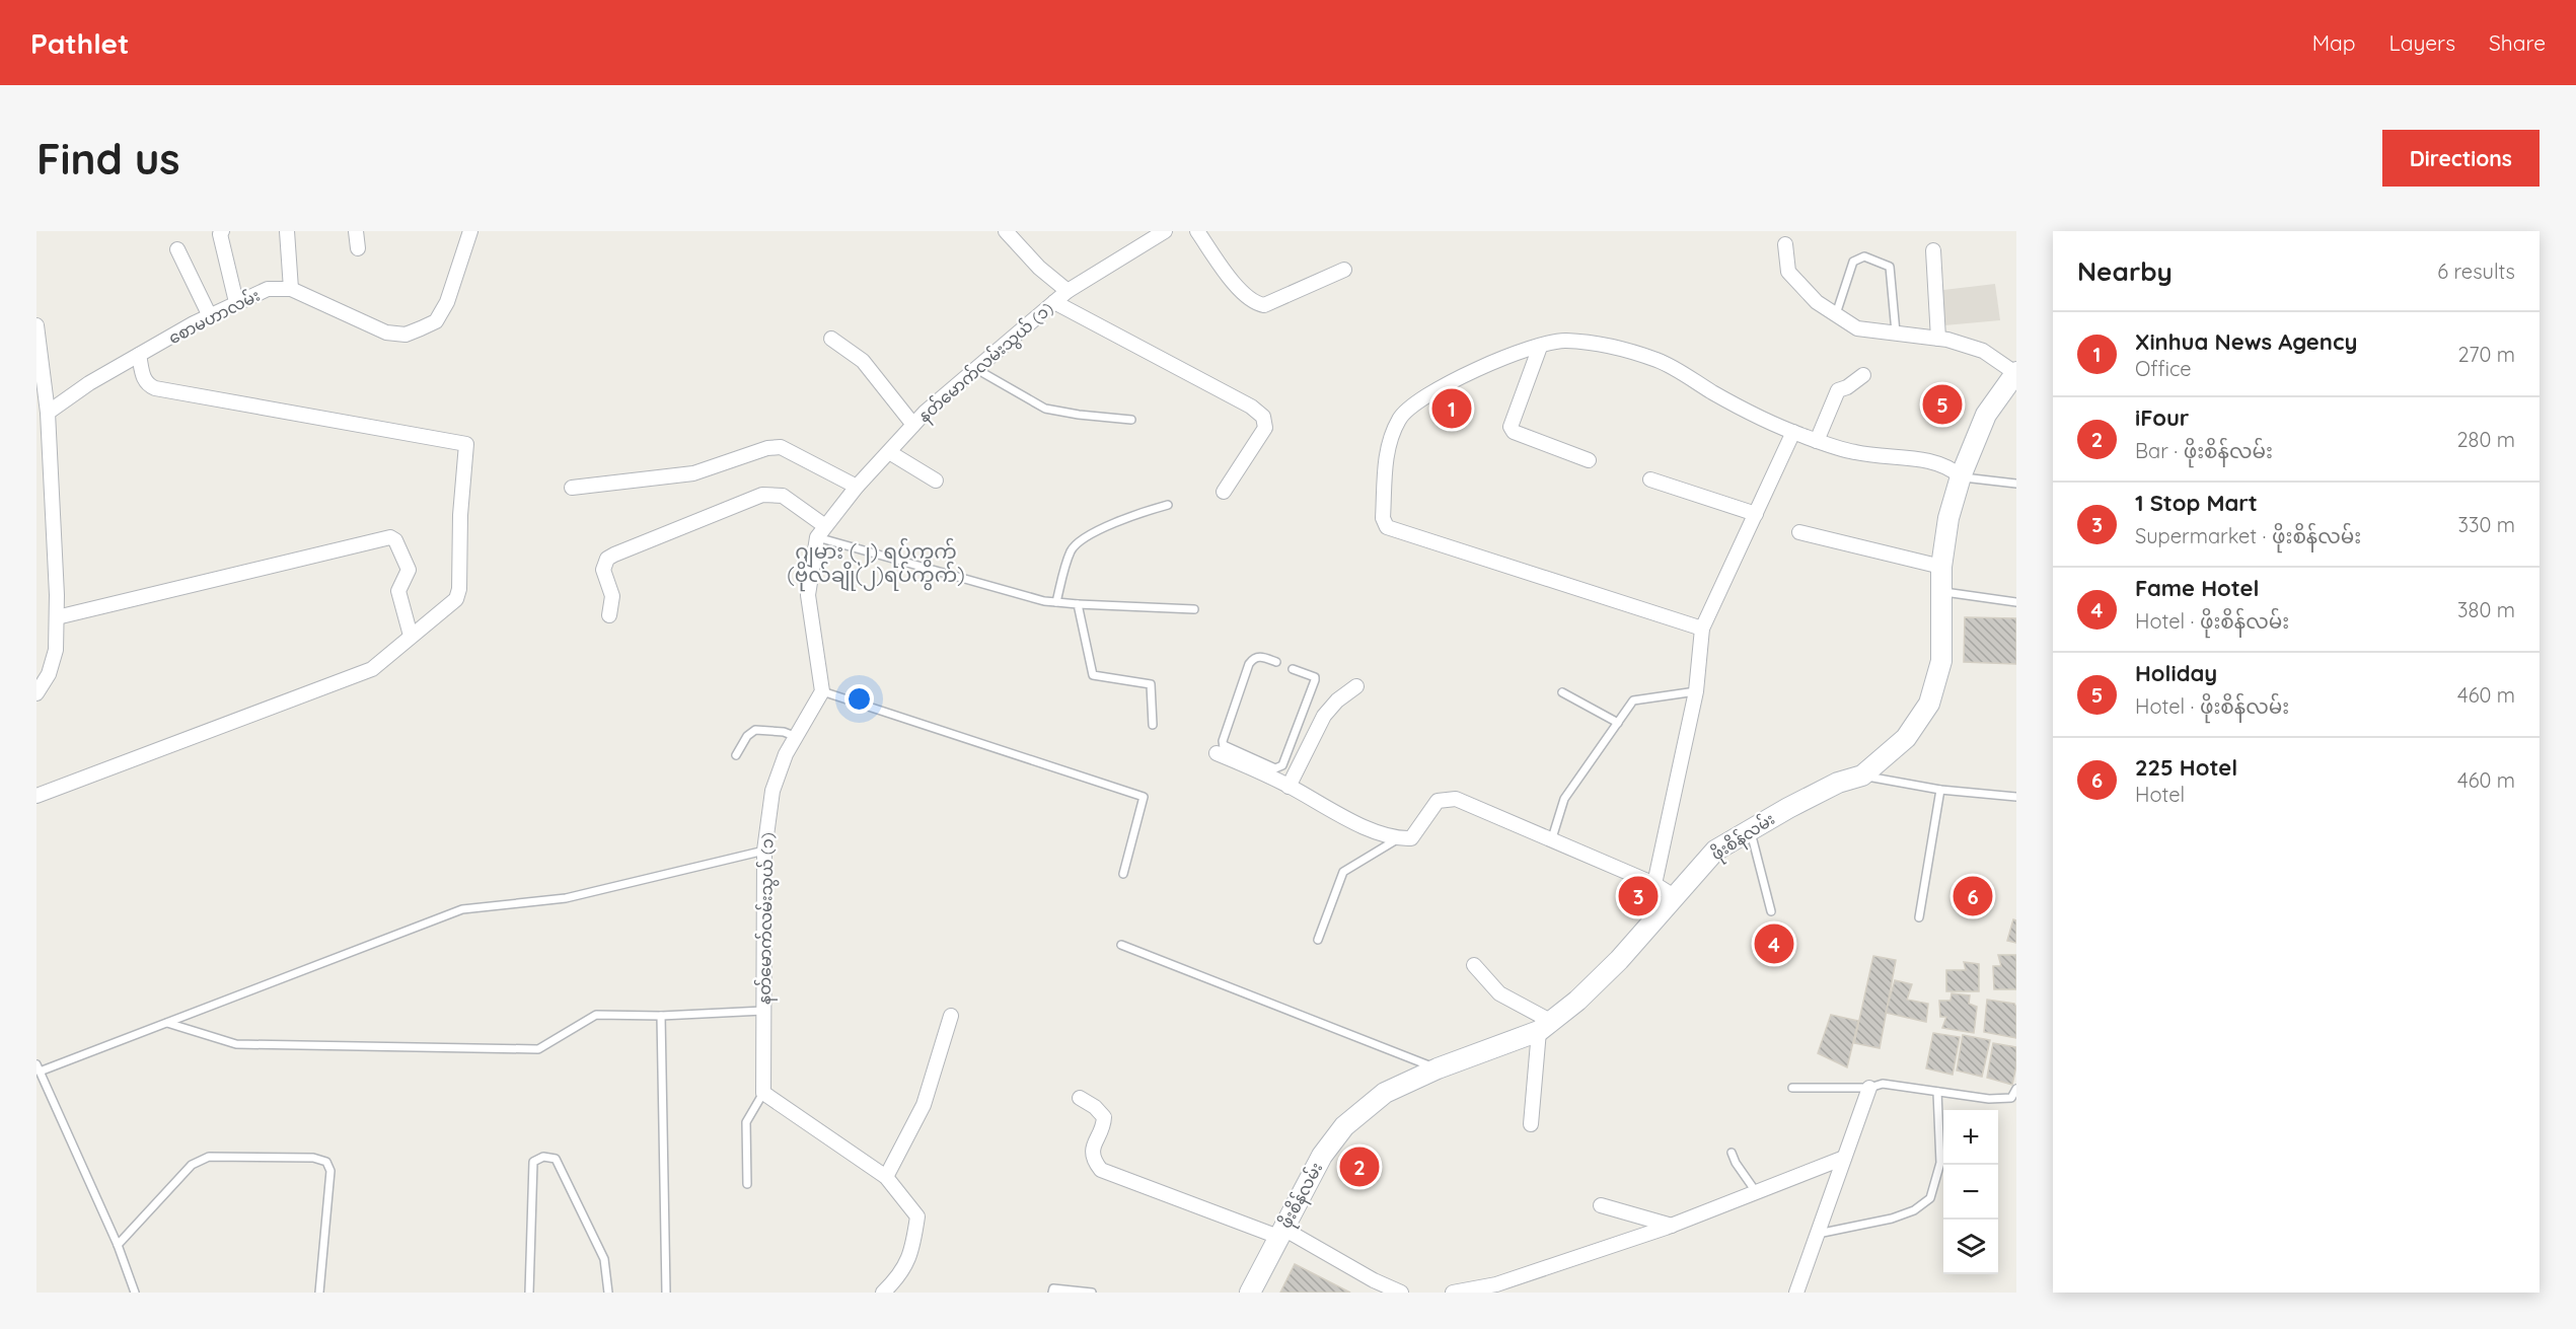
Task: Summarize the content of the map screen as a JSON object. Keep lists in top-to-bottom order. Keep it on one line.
{"streets":{"main road":["ဖိုးစိန်လမ်း"],"street":["စောမဟာလမ်း","နတ်မောက်လမ်းသွယ် (၁)"]},"districts":["ဂျမား (၂) ရပ်ကွက် (ဗိုလ်ချို(၂)ရပ်ကွက်)"],"page":{"header":"Pathlet","nav":["Map","Layers","Share"],"buttons":"Directions","title":"Find us","heading":["Nearby","6 results"],"list":[{"mark":"1","name":"Xinhua News Agency","note":"Office","value":"270 m"},{"mark":"2","name":"iFour","note":"Bar · ဖိုးစိန်လမ်း","value":"280 m"},{"mark":"3","name":"1 Stop Mart","note":"Supermarket · ဖိုးစိန်လမ်း","value":"330 m"},{"mark":"4","name":"Fame Hotel","note":"Hotel · ဖိုးစိန်လမ်း","value":"380 m"},{"mark":"5","name":"Holiday","note":"Hotel · ဖိုးစိန်လမ်း","value":"460 m"},{"mark":"6","name":"225 Hotel","note":"Hotel","value":"460 m"}],"pins":["5","1","3","6","4","2"],"map_buttons":["+","−"]}}
